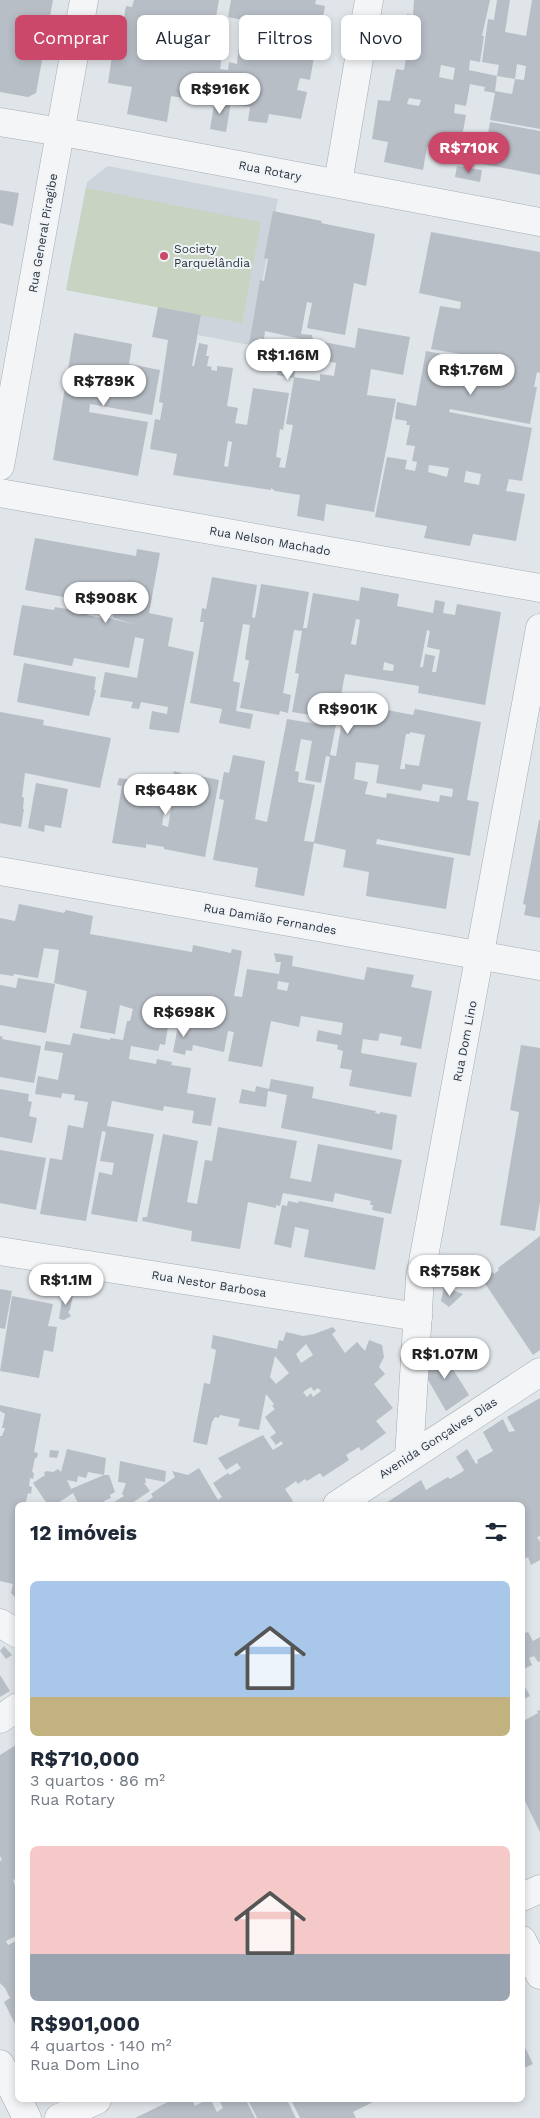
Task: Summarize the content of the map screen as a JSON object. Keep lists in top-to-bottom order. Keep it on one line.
{"streets":{"street":["Rua Rotary","Rua General Piragibe","Rua Nelson Machado","Rua Damião Fernandes","Rua Dom Lino","Rua Nestor Barbosa","Avenida Gonçalves Dias"]},"crossings":[["Rua Rotary","Rua General Piragibe"],["Rua Damião Fernandes","Rua Dom Lino"],["Rua Dom Lino","Rua Nestor Barbosa"],["Rua Dom Lino","Avenida Gonçalves Dias"]],"places":["Society Parquelândia"],"page":{"chip":["Comprar","Alugar","Filtros","Novo"],"price":["R$916K","R$710K","R$1.16M","R$1.76M","R$789K","R$908K","R$901K","R$648K","R$698K","R$758K","R$1.1M","R$1.07M"],"heading":"12 imóveis","list":[{"name":"R$710,000","note":"3 quartos · 86 m² · Rua Rotary"},{"name":"R$901,000","note":"4 quartos · 140 m² · Rua Dom Lino"}]}}
